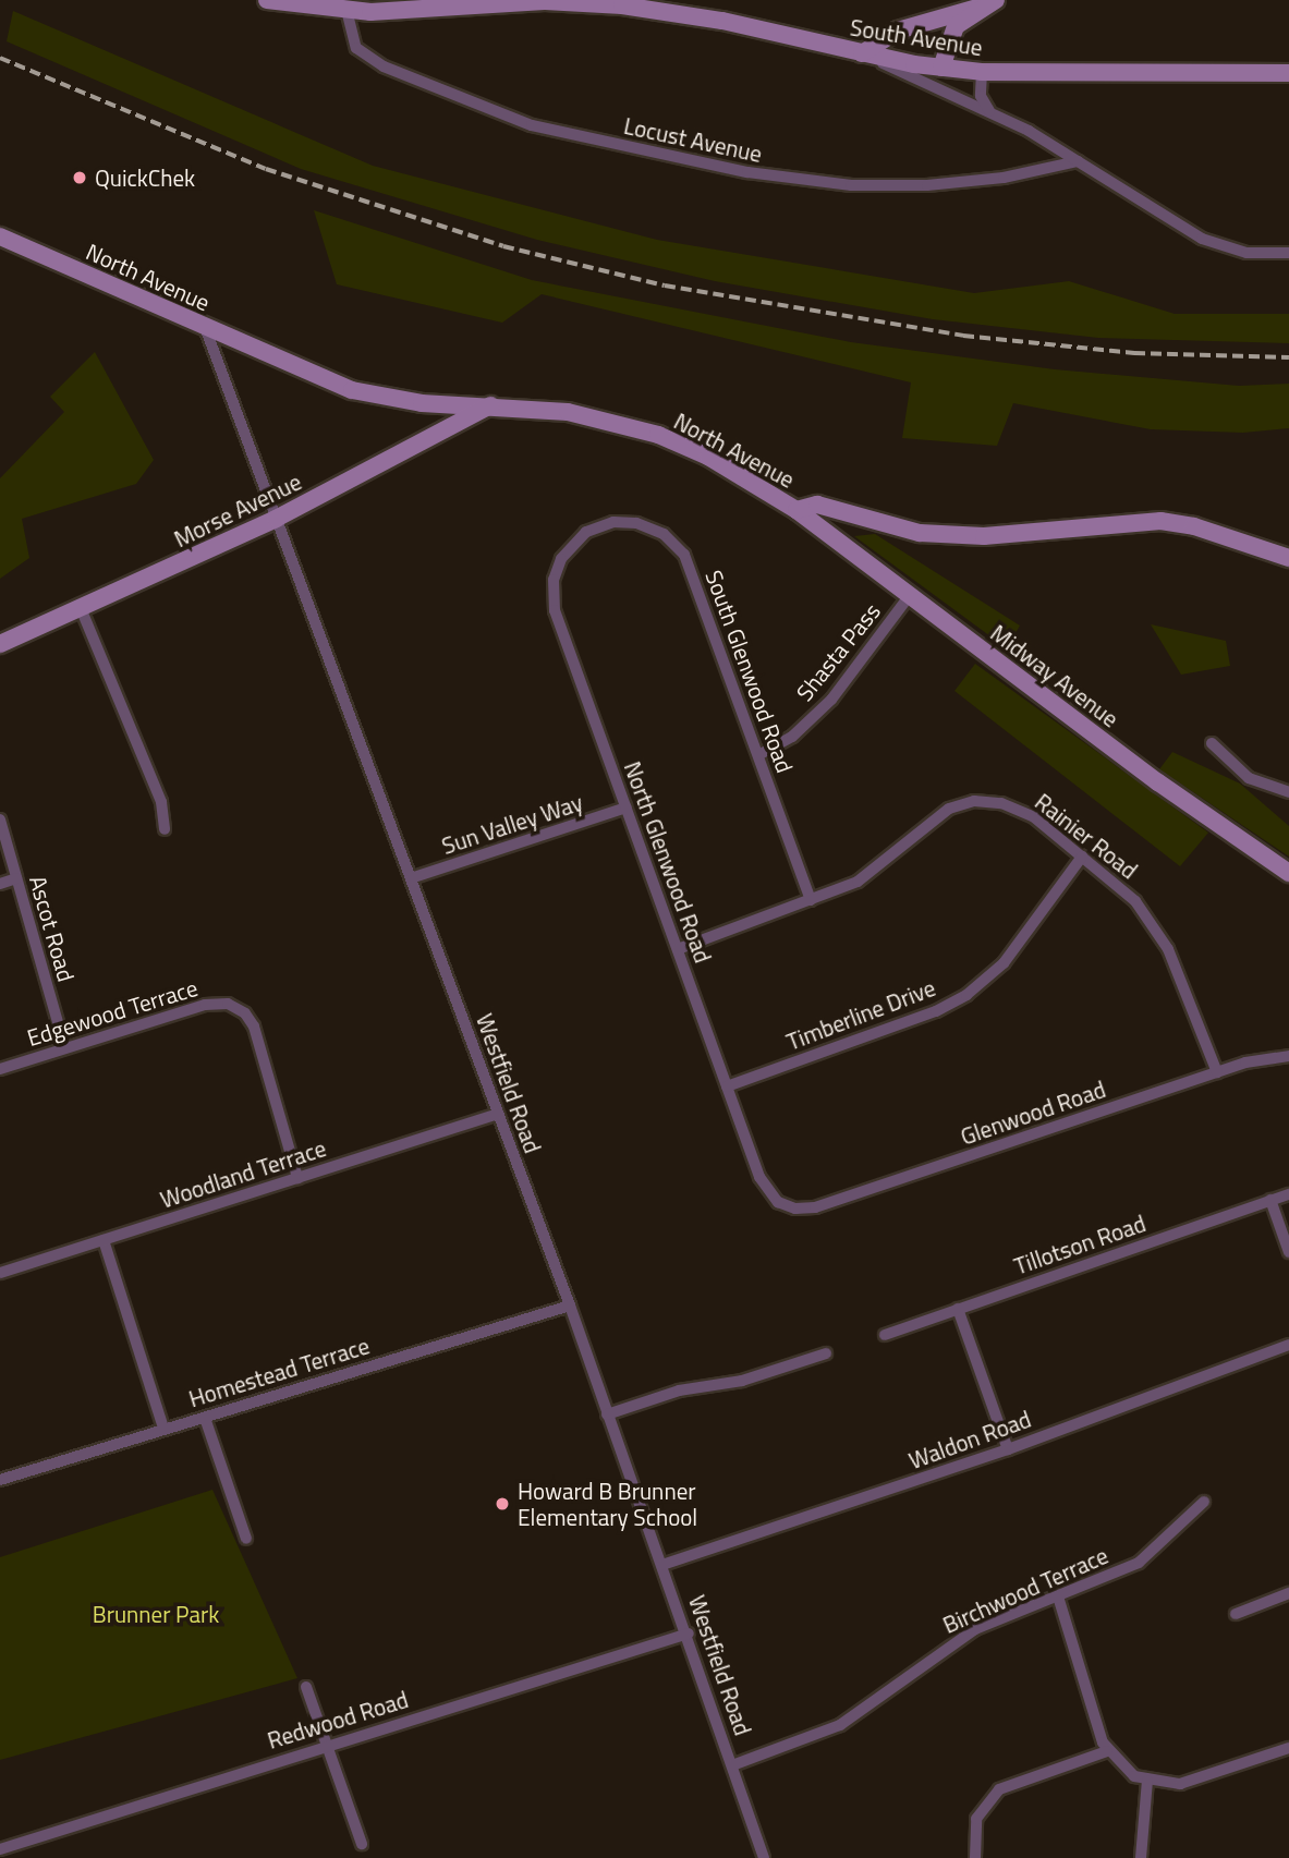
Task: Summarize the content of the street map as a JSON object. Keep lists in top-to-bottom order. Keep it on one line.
{"streets":{"main road":["South Avenue","North Avenue","Morse Avenue","Midway Avenue"],"street":["Locust Avenue","Shasta Pass","South Glenwood Road","Sun Valley Way","Rainier Road","North Glenwood Road","Ascot Road","Edgewood Terrace","Timberline Drive","Westfield Road","Glenwood Road","Woodland Terrace","Tillotson Road","Homestead Terrace","Waldon Road","Birchwood Terrace","Redwood Road"]},"crossings":[["South Avenue","Locust Avenue"],["North Avenue","Morse Avenue"],["North Avenue","Midway Avenue"],["North Avenue","Westfield Road"],["Morse Avenue","Westfield Road"],["Shasta Pass","South Glenwood Road"],["Shasta Pass","Midway Avenue"],["South Glenwood Road","Rainier Road"],["South Glenwood Road","North Glenwood Road"],["Sun Valley Way","North Glenwood Road"],["Sun Valley Way","Westfield Road"],["Rainier Road","North Glenwood Road"],["Rainier Road","Timberline Drive"],["Rainier Road","Glenwood Road"],["North Glenwood Road","Timberline Drive"],["North Glenwood Road","Glenwood Road"],["Ascot Road","Edgewood Terrace"],["Edgewood Terrace","Woodland Terrace"],["Westfield Road","Woodland Terrace"],["Westfield Road","Homestead Terrace"],["Westfield Road","Waldon Road"],["Westfield Road","Birchwood Terrace"],["Westfield Road","Redwood Road"]],"parks":["Brunner Park"],"places":["QuickChek","Howard B Brunner Elementary School"]}
